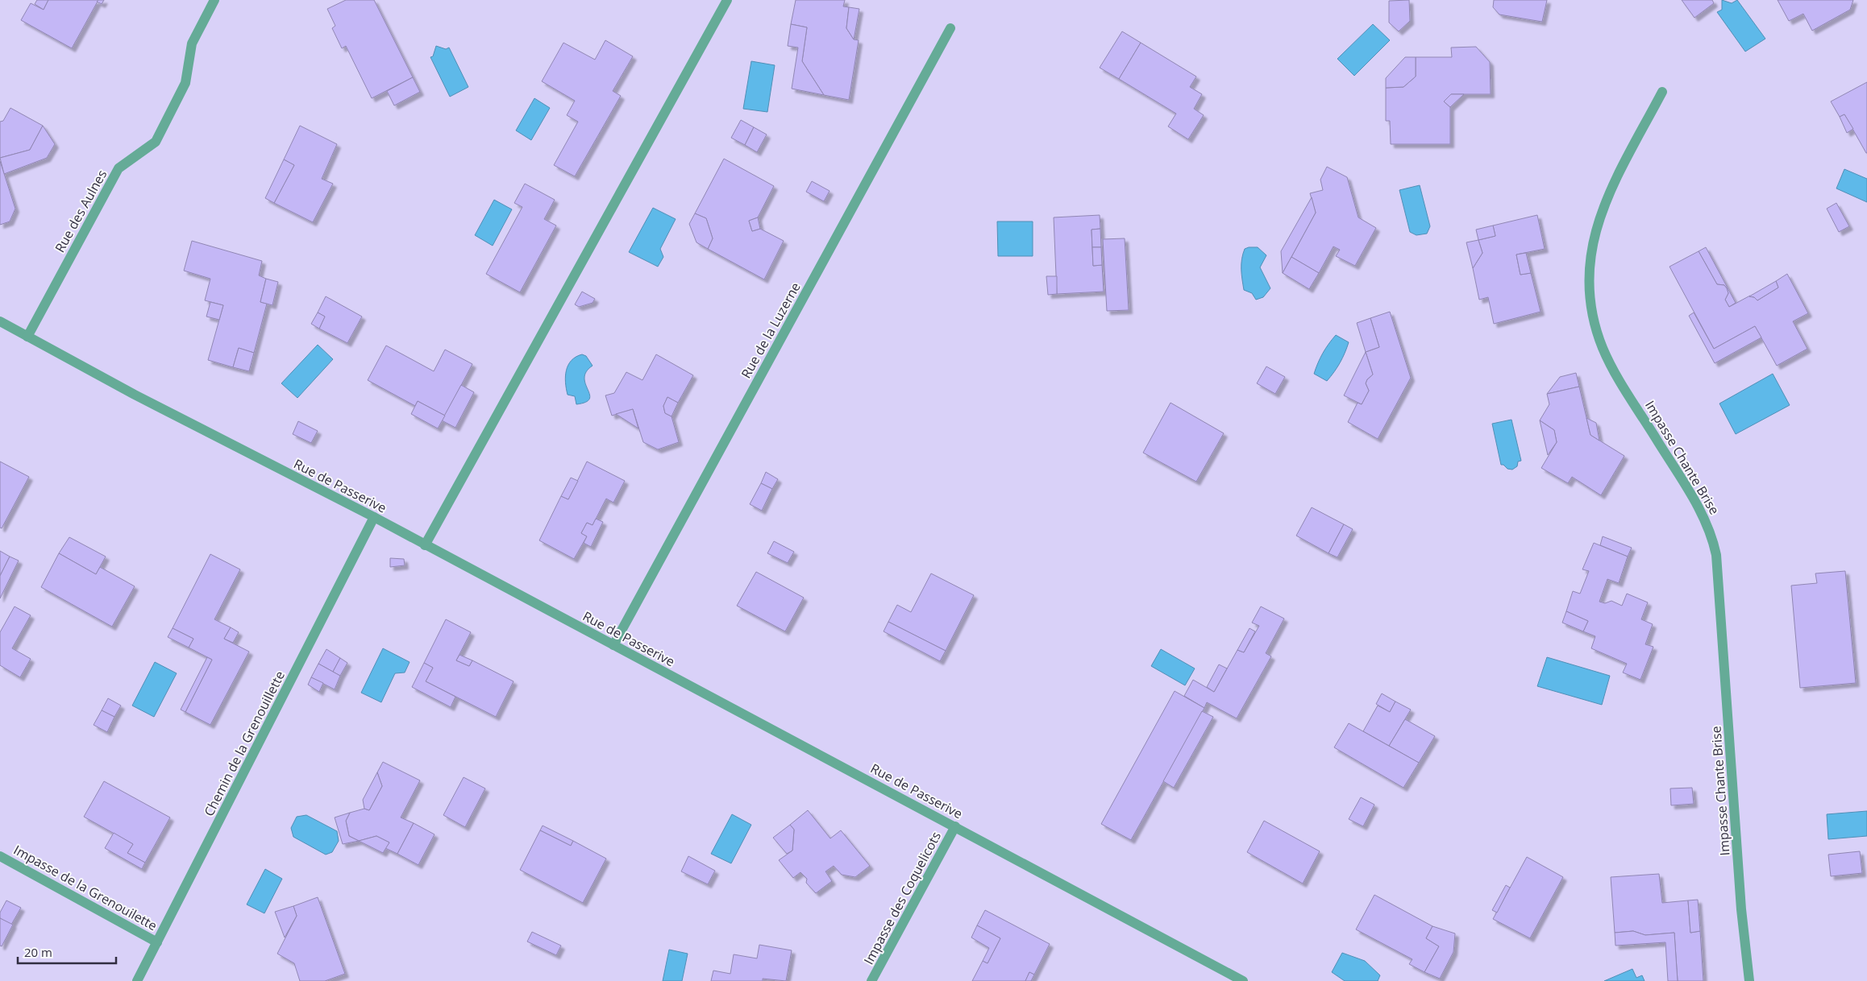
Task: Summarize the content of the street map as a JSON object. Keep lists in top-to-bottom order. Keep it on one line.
{"streets":{"street":["Rue des Aulnes","Rue de la Luzerne","Impasse Chante Brise","Rue de Passerive","Chemin de la Grenouillette","Impasse de la Grenouilette","Impasse des Coquelicots"]},"crossings":[["Rue des Aulnes","Rue de Passerive"],["Rue de la Luzerne","Rue de Passerive"],["Rue de Passerive","Chemin de la Grenouillette"],["Rue de Passerive","Impasse des Coquelicots"],["Chemin de la Grenouillette","Impasse de la Grenouilette"]],"scale_bar":"20 m"}
